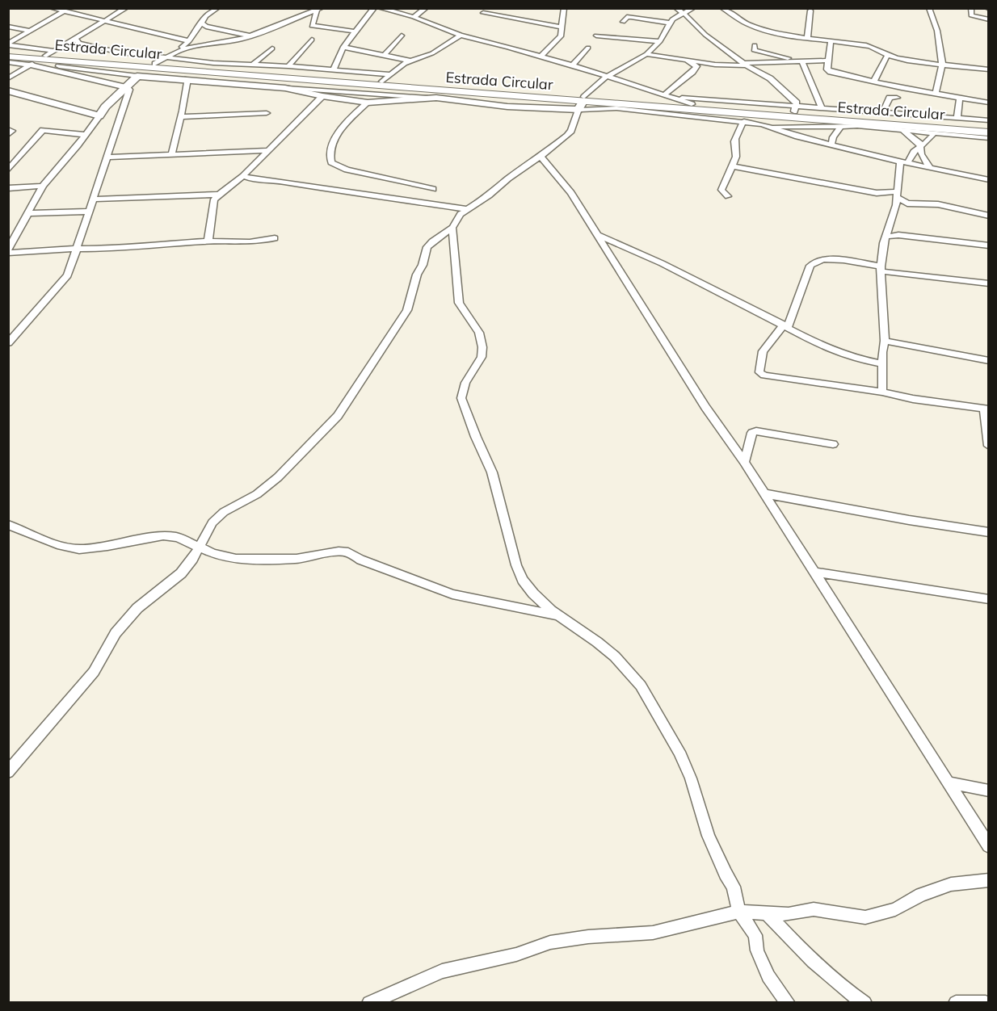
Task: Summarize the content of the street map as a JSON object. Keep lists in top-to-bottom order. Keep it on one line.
{"streets":{"main road":["Estrada Circular"]}}
